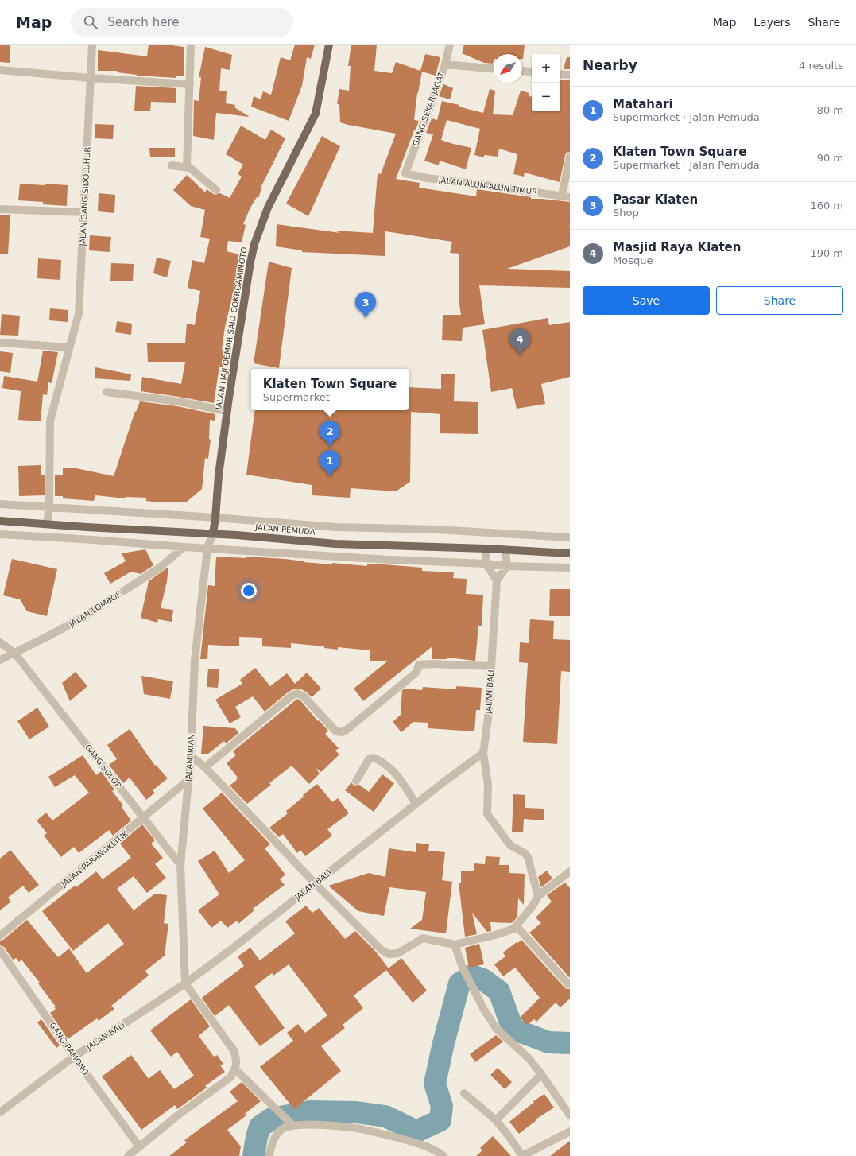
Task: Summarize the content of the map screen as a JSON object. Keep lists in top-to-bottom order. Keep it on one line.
{"streets":{"main road":["JALAN HAJI OEMAR SAID COKROAMINOTO","JALAN PEMUDA"],"street":["GANG SEKAR JAGAT","JALAN ALUN-ALUN TIMUR","JALAN GANG SIDOLUHUR","JALAN LOMBOK","JALAN BALI","JALAN IRIAN","GANG SOLOR","JALAN PARANGKLITIK","GANG RAMONG"]},"crossings":[["GANG SEKAR JAGAT","JALAN ALUN-ALUN TIMUR"],["JALAN GANG SIDOLUHUR","JALAN PEMUDA"],["JALAN HAJI OEMAR SAID COKROAMINOTO","JALAN PEMUDA"],["JALAN HAJI OEMAR SAID COKROAMINOTO","JALAN IRIAN"],["JALAN PEMUDA","JALAN IRIAN"],["JALAN LOMBOK","GANG SOLOR"],["JALAN BALI","JALAN IRIAN"],["JALAN BALI","GANG RAMONG"],["JALAN IRIAN","GANG SOLOR"],["JALAN IRIAN","JALAN PARANGKLITIK"],["GANG SOLOR","JALAN PARANGKLITIK"]],"north":"bottom left","page":{"header":"Map","search":"Search here","nav":["Map","Layers","Share"],"heading":["Nearby","4 results"],"map_buttons":["+","−"],"list":[{"mark":"1","name":"Matahari","note":"Supermarket · Jalan Pemuda","value":"80 m"},{"mark":"2","name":"Klaten Town Square","note":"Supermarket · Jalan Pemuda","value":"90 m"},{"mark":"3","name":"Pasar Klaten","note":"Shop","value":"160 m"},{"mark":"4","name":"Masjid Raya Klaten","note":"Mosque","value":"190 m"}],"buttons":["Save","Share"],"pins":["3","4","2","1"],"popup":["Klaten Town Square","Supermarket"]}}
